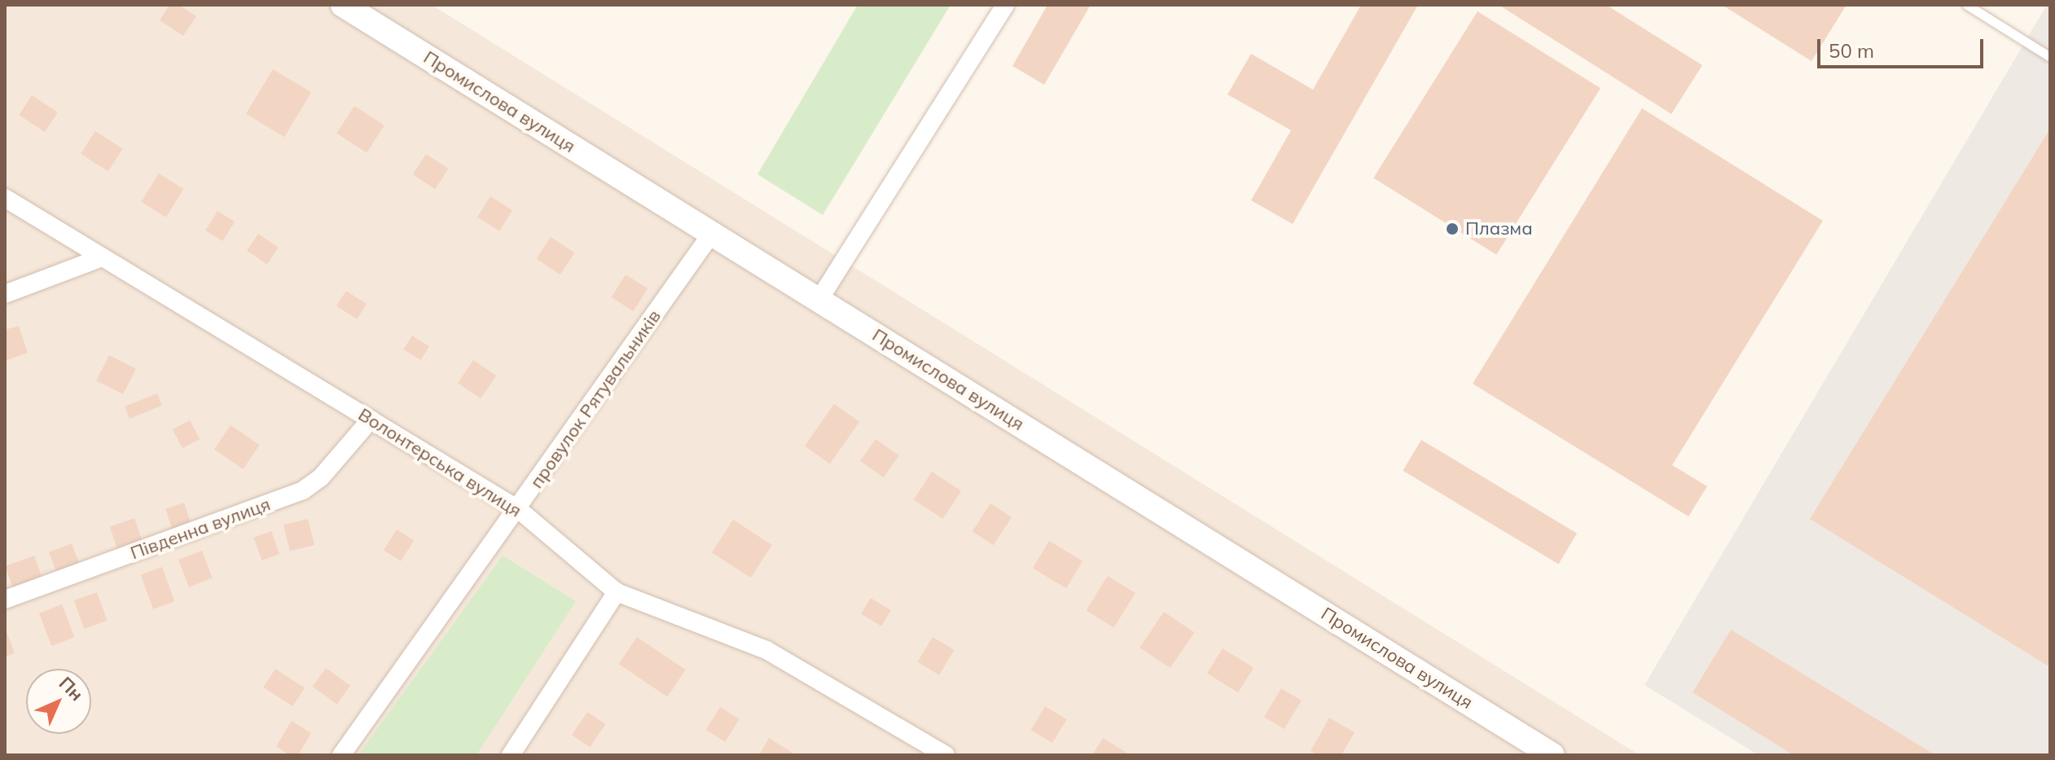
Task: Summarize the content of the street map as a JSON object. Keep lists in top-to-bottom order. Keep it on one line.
{"streets":{"street":["Промислова вулиця","провулок Рятувальників","Волонтерська вулиця","Південна вулиця"]},"crossings":[["Промислова вулиця","провулок Рятувальників"],["провулок Рятувальників","Волонтерська вулиця"],["Волонтерська вулиця","Південна вулиця"]],"places":["Плазма"],"scale_bar":"50 m","north":"top right"}
